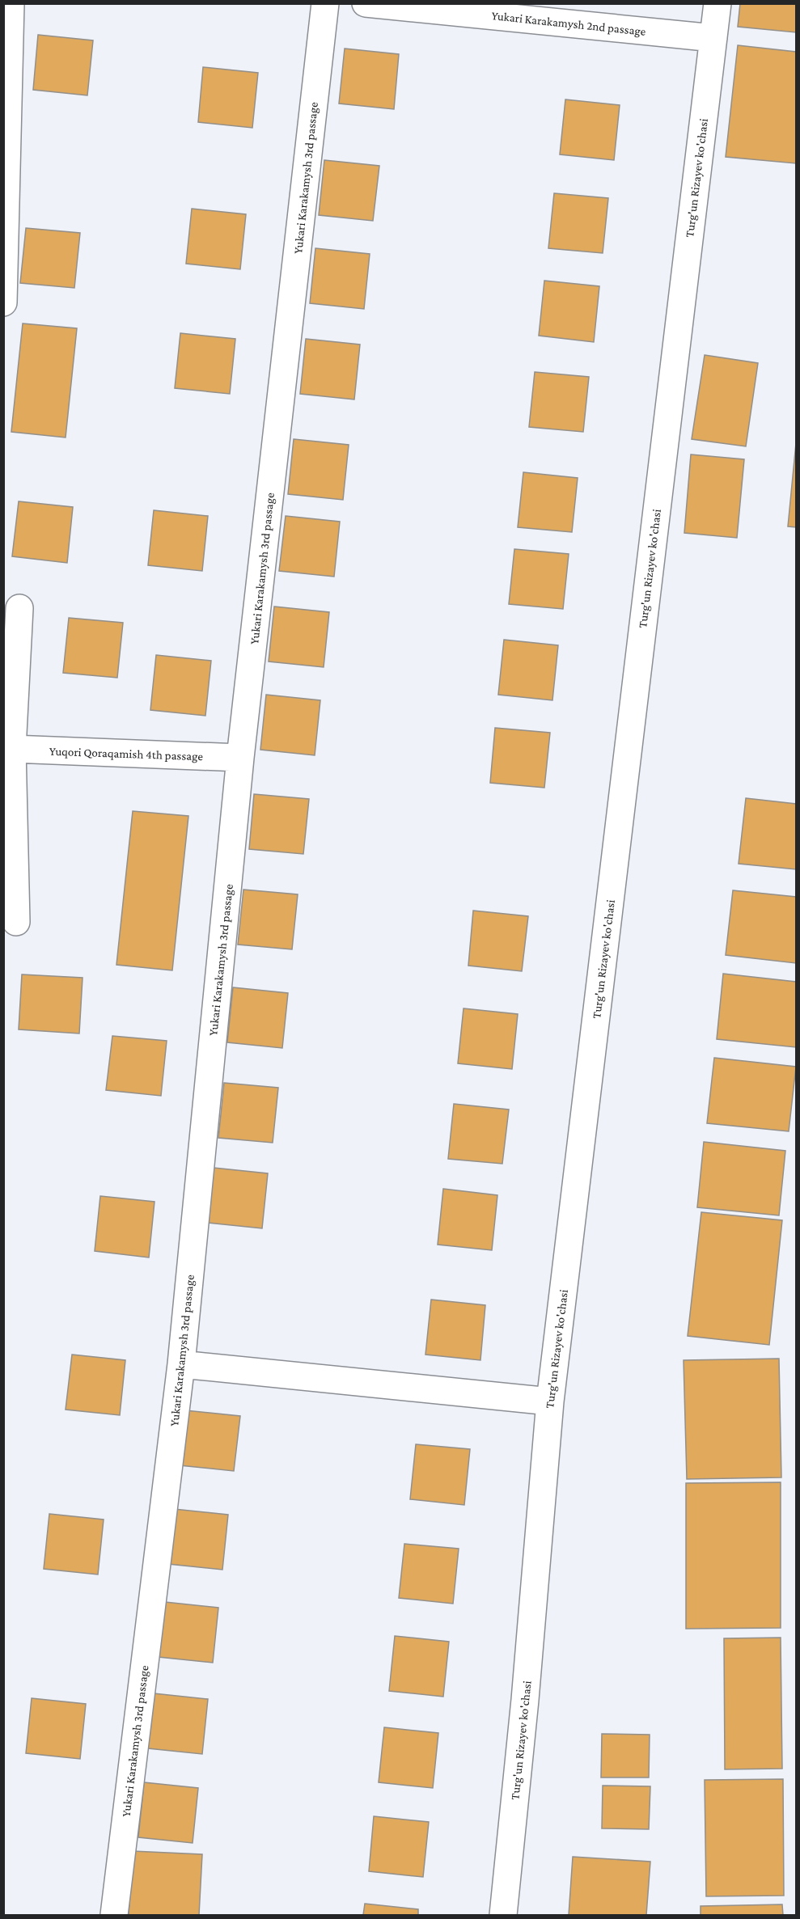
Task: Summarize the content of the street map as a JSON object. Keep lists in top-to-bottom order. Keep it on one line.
{"streets":{"street":["Yukari Karakamysh 2nd passage","Yukari Karakamysh 3rd passage","Turg'un Rizayev ko'chasi","Yuqori Qoraqamish 4th passage"]},"crossings":[["Yukari Karakamysh 2nd passage","Turg'un Rizayev ko'chasi"],["Yukari Karakamysh 3rd passage","Yuqori Qoraqamish 4th passage"]]}
